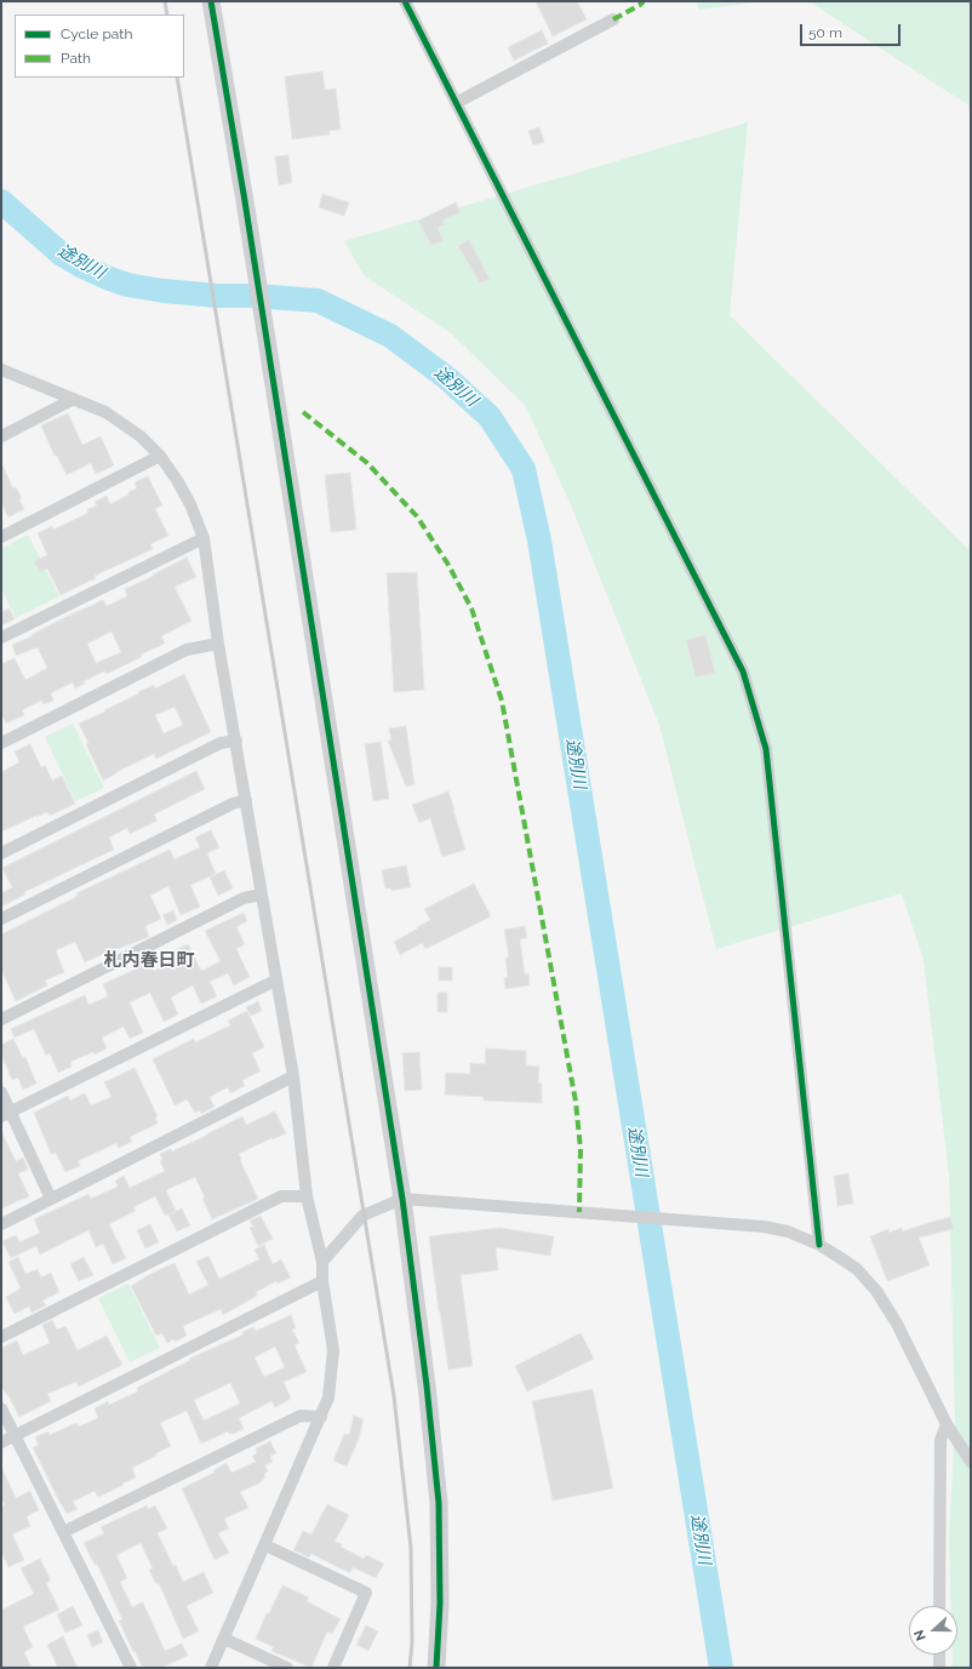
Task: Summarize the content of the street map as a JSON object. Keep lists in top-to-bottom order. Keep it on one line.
{"districts":["札内春日町"],"water":["途別川"],"legend":["Cycle path","Path"],"scale_bar":"50 m","north":"left"}
